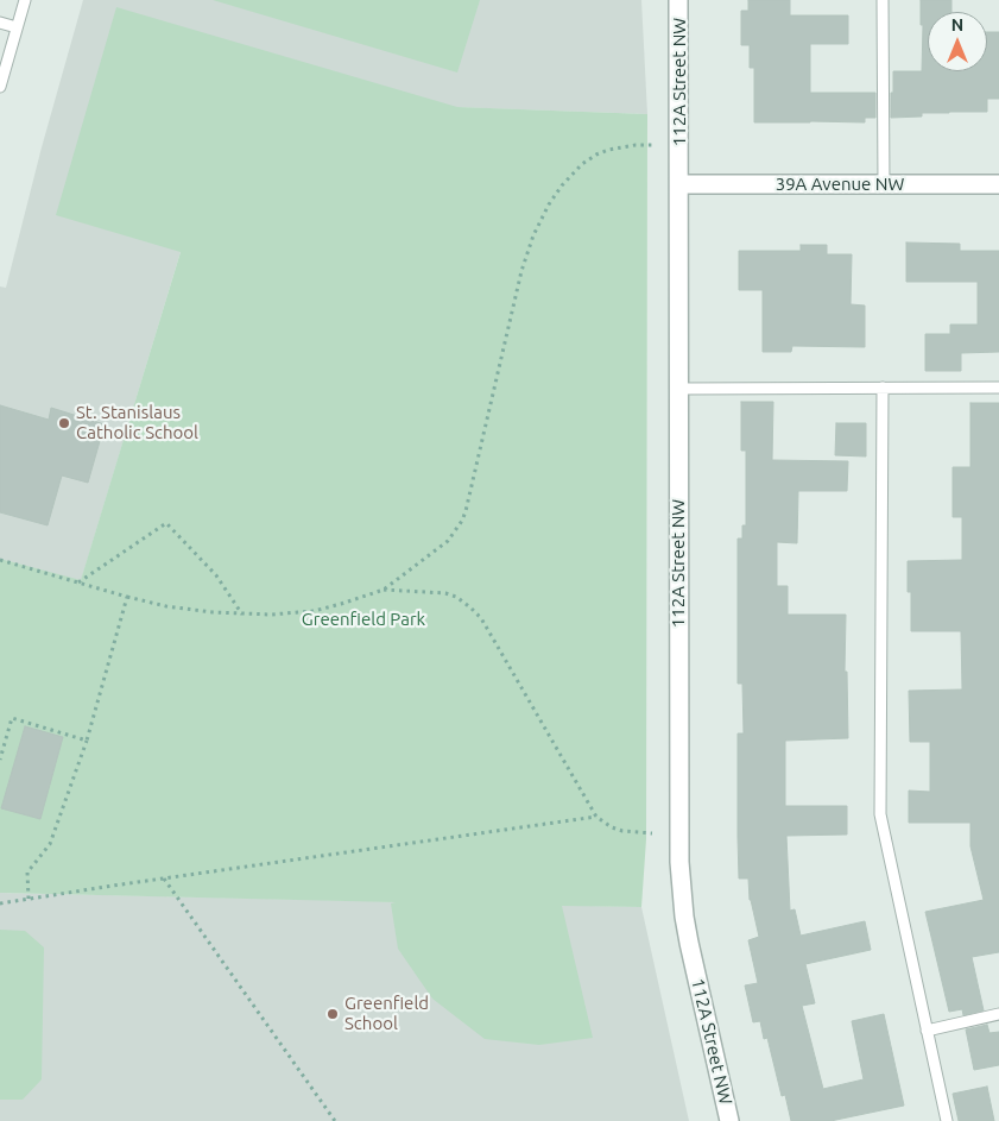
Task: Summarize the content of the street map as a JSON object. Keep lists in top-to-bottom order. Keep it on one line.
{"streets":{"street":["112A Street NW","39A Avenue NW"]},"crossings":[["112A Street NW","39A Avenue NW"]],"parks":["Greenfield Park"],"places":["St. Stanislaus Catholic School","Greenfield School"],"north":"top"}
